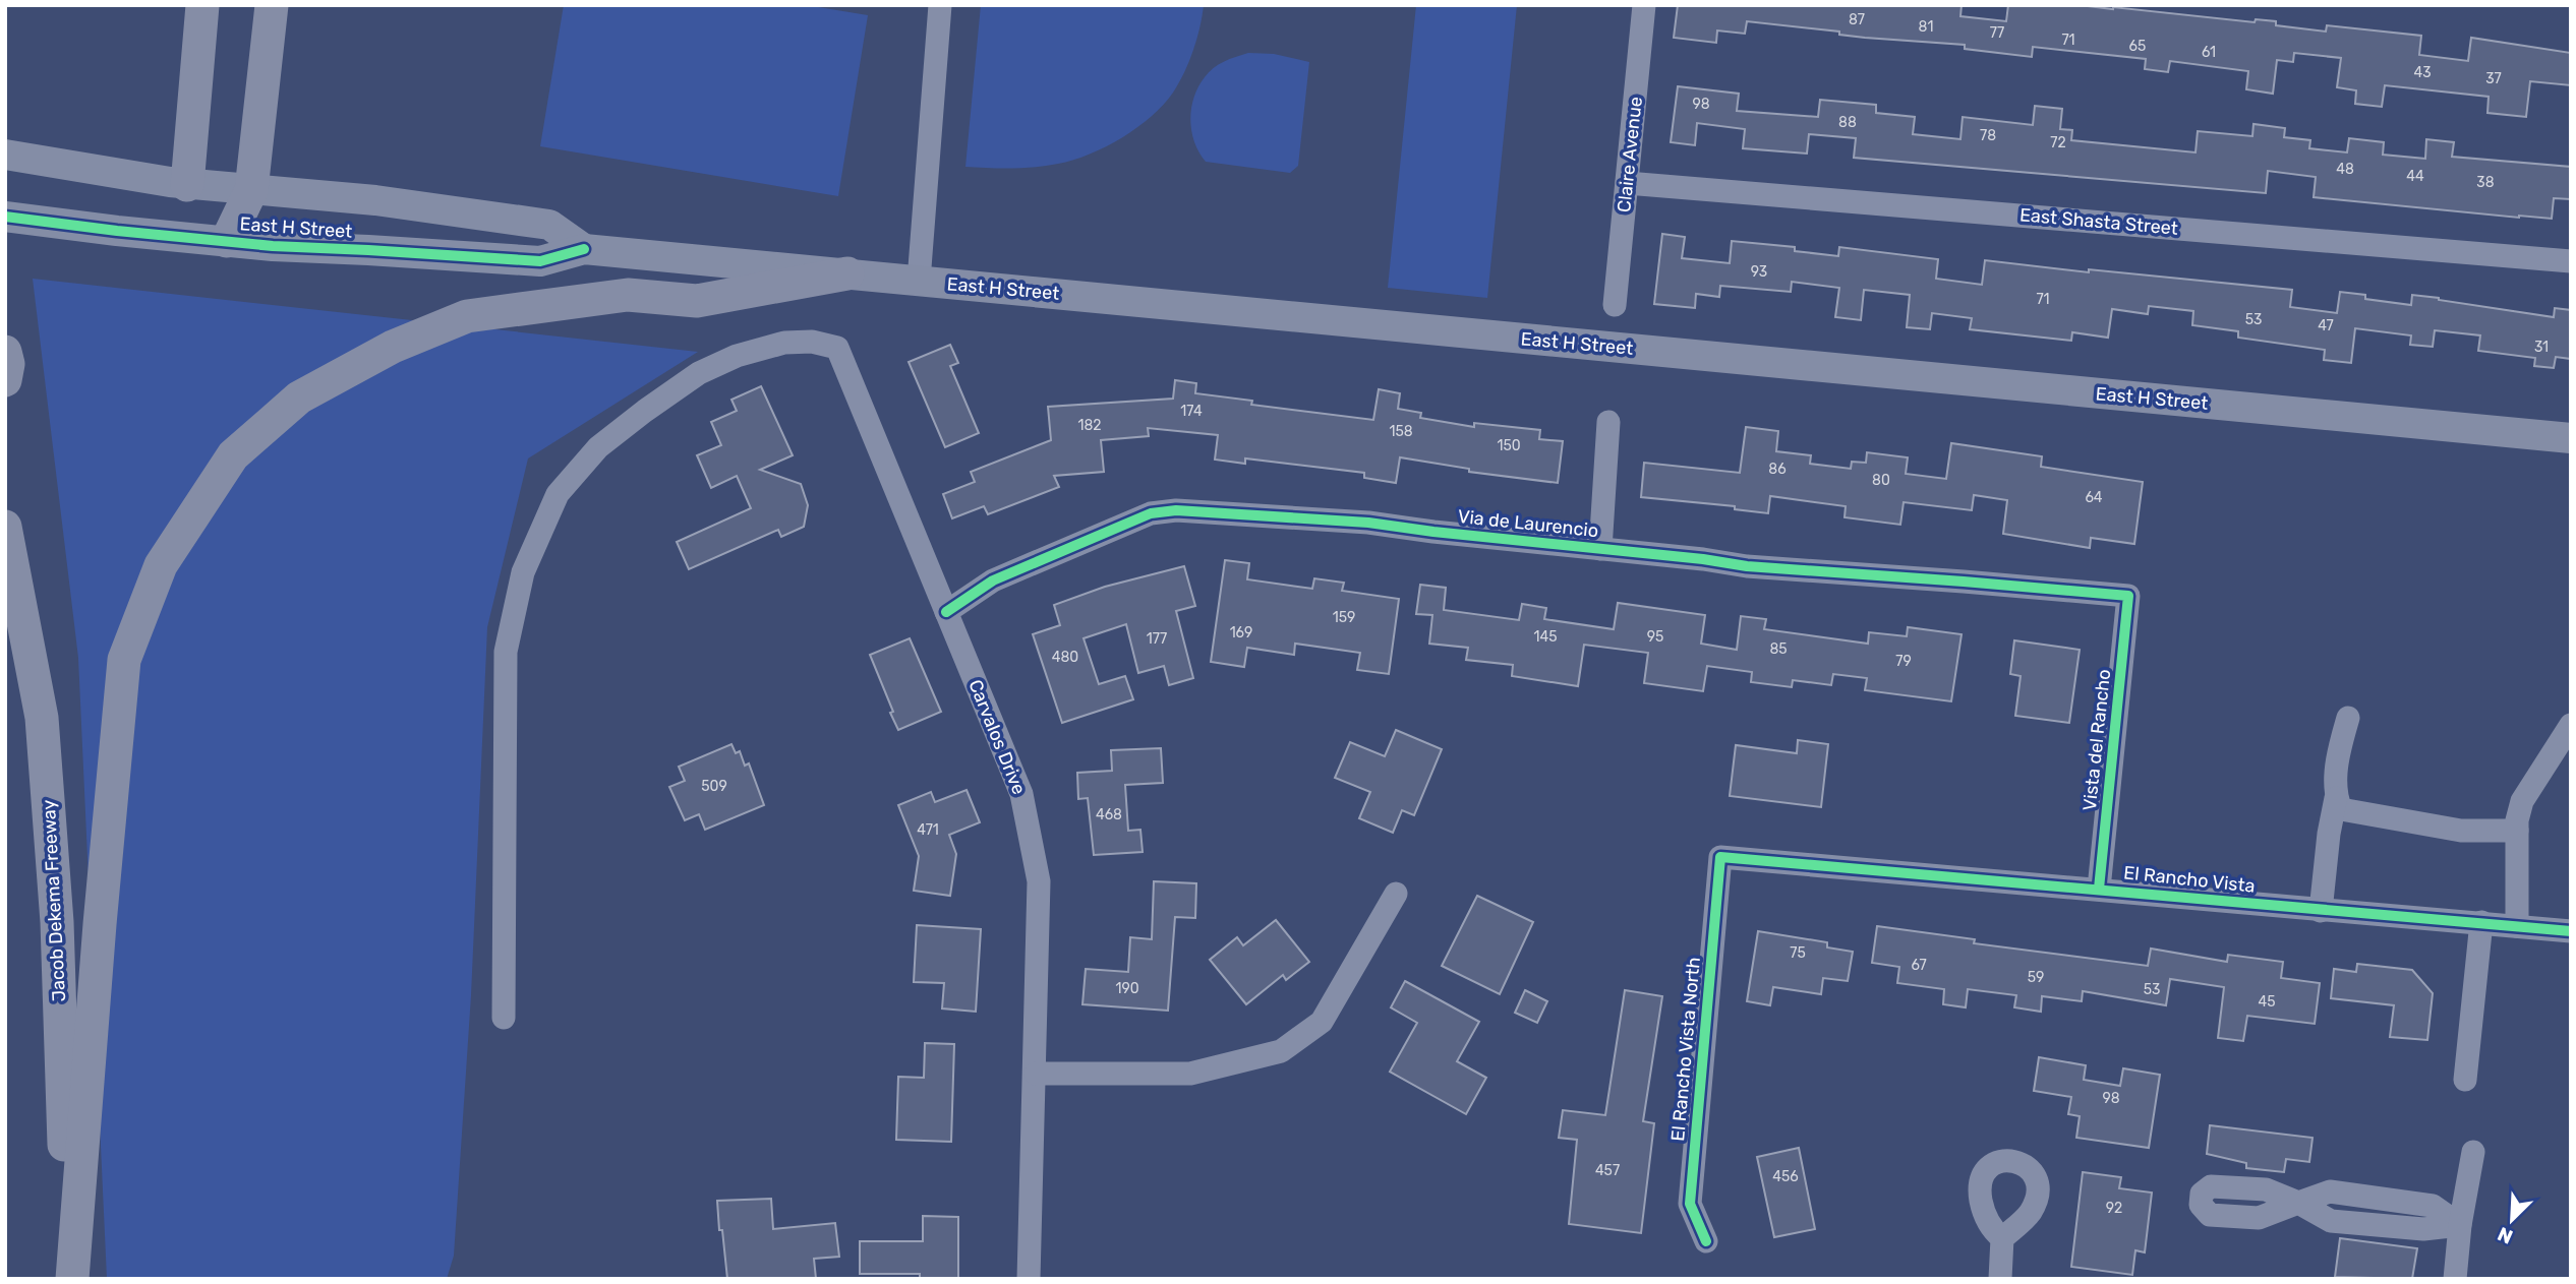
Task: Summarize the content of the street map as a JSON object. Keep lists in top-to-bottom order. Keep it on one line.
{"streets":{"highway":["Jacob Dekema Freeway"],"main road":["East H Street"],"street":["Claire Avenue","East Shasta Street","Via de Laurencio","Carvalos Drive","Vista del Rancho","El Rancho Vista","El Rancho Vista North"]},"crossings":[["Claire Avenue","East Shasta Street"],["Via de Laurencio","Carvalos Drive"],["Via de Laurencio","Vista del Rancho"],["Vista del Rancho","El Rancho Vista"],["El Rancho Vista","El Rancho Vista North"]],"house_numbers":["87","81","77","71","65","61","43","37","98","88","78","72","48","44","38","93","71","53","47","31","174","182","158","150","86","80","64","159","169","145","95","177","85","480","79","509","468","471","75","67","59","190","53","45","98","457","456","92"],"north":"bottom left"}
